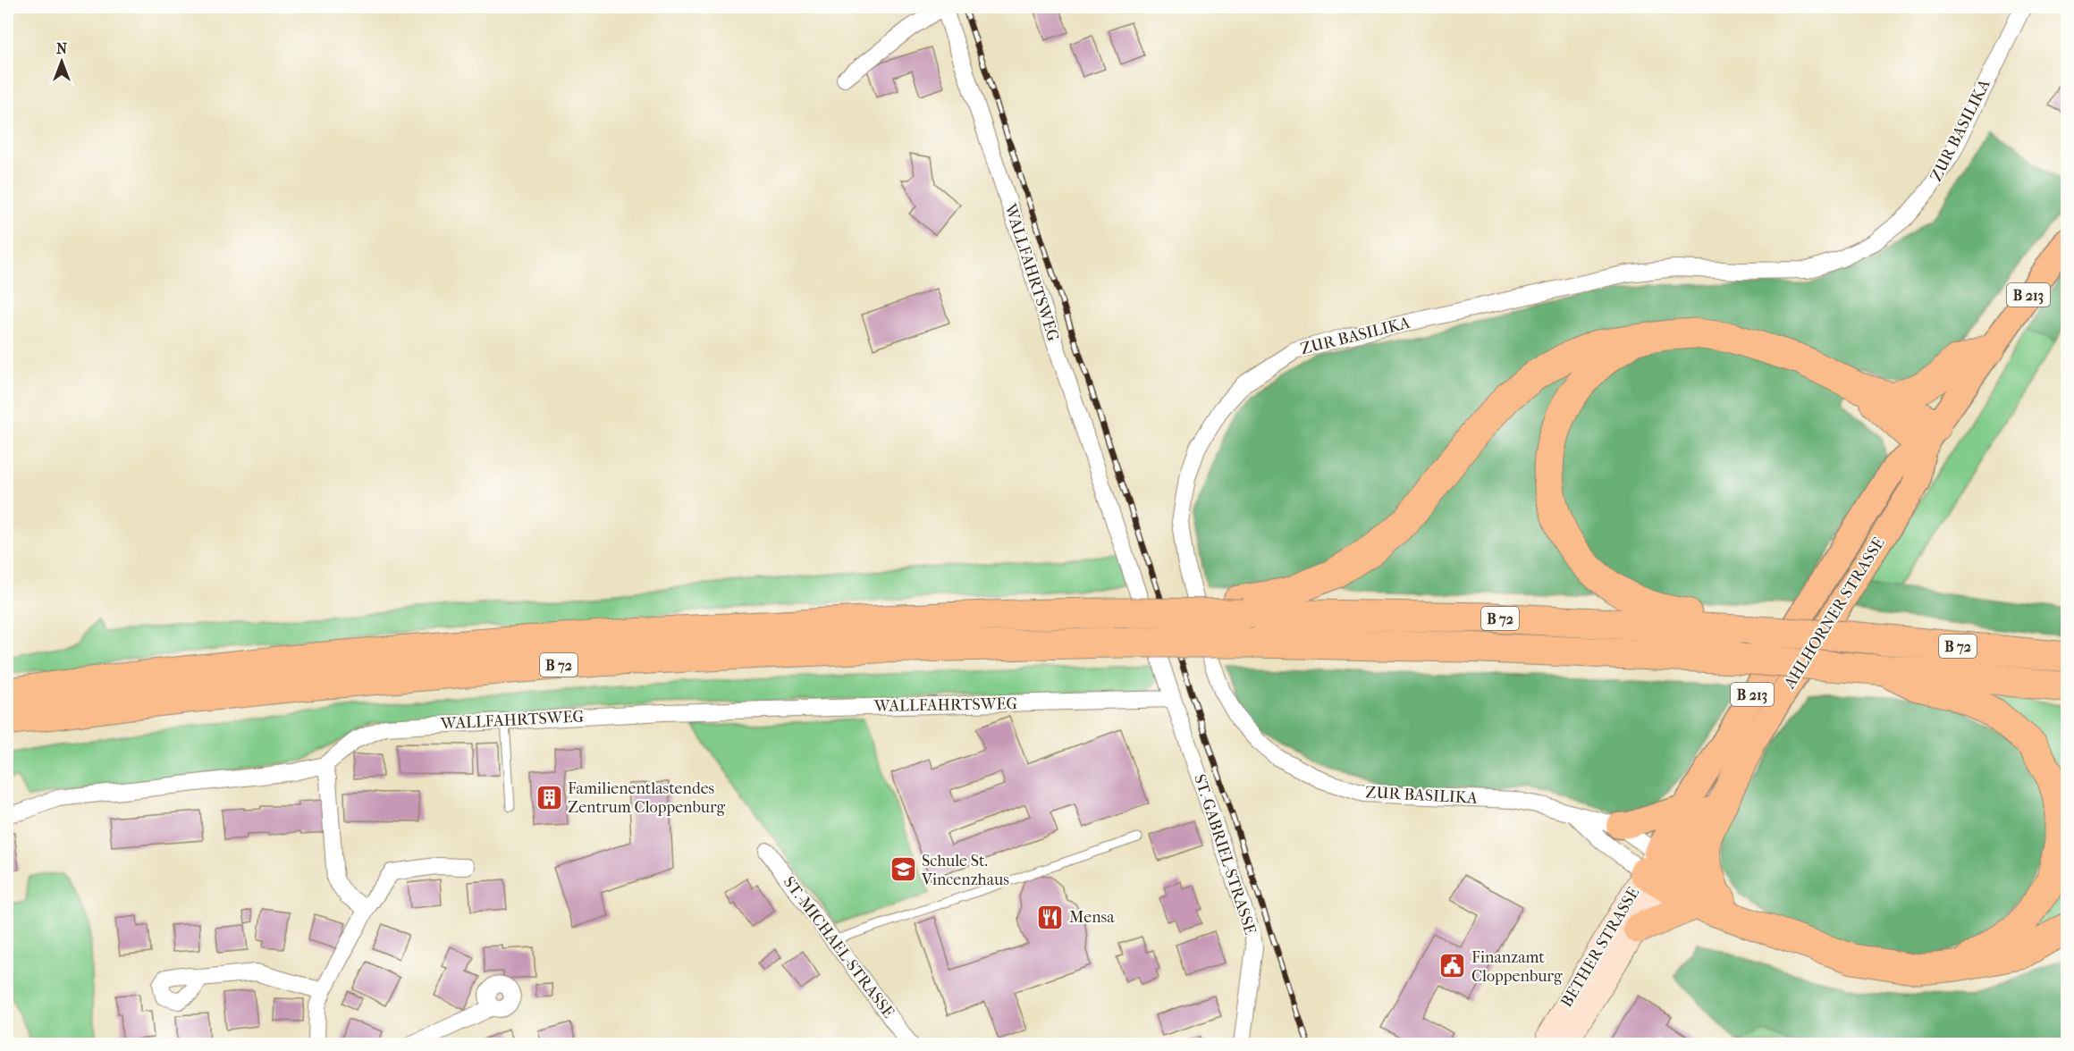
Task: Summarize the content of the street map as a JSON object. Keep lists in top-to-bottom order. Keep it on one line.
{"streets":{"highway":["B 213","B 72"],"main road":["AHLHORNER STRASSE"],"street":["ZUR BASILIKA","WALLFAHRTSWEG","ST.-GABRIEL-STRASSE","ST.-MICHAEL-STRASSE","BETHER STRASSE"]},"crossings":[["ZUR BASILIKA","AHLHORNER STRASSE"],["ZUR BASILIKA","BETHER STRASSE"],["WALLFAHRTSWEG","ST.-GABRIEL-STRASSE"],["B 213","AHLHORNER STRASSE"],["AHLHORNER STRASSE","B 72"],["AHLHORNER STRASSE","BETHER STRASSE"]],"places":{"building":["Familienentlastendes Zentrum Cloppenburg"],"school or university":["Schule St. Vincenzhaus"],"restaurant":["Mensa"],"public building":["Finanzamt Cloppenburg"]},"north":"top"}
